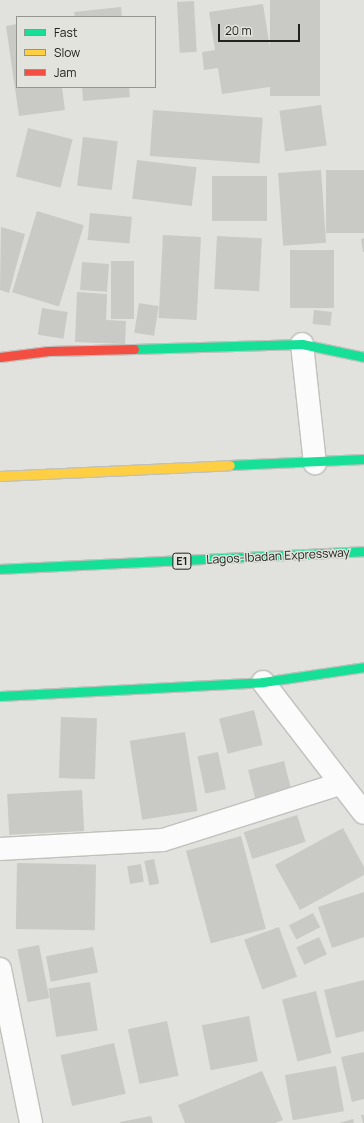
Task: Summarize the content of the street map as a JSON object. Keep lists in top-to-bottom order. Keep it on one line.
{"streets":{"main road":["Lagos-Ibadan Expressway","E1"]},"legend":["Fast","Slow","Jam"],"scale_bar":"20 m"}
